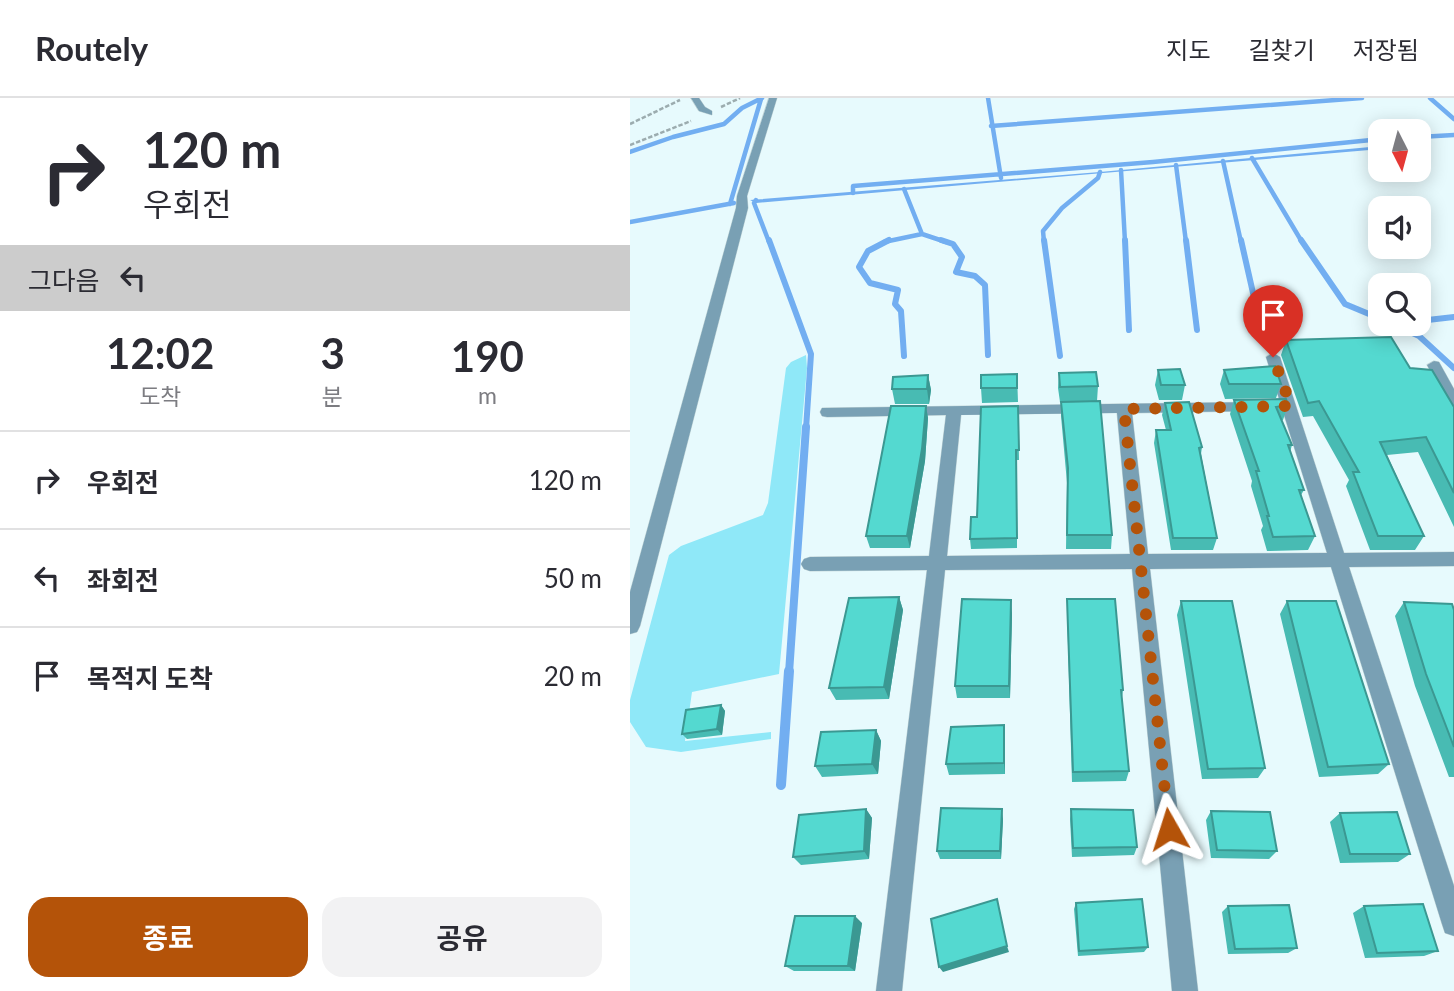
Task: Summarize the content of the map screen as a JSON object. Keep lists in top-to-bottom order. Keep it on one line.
{"north":"bottom","page":{"header":"Routely","nav":["지도","길찾기","저장됨"],"turn":["120 m","우회전"],"then":"그다음","eta":["12:02","도착","3","분","190","m"],"list":[{"name":"우회전","value":"120 m"},{"name":"좌회전","value":"50 m"},{"name":"목적지 도착","value":"20 m"}],"buttons":["종료","공유"]}}
